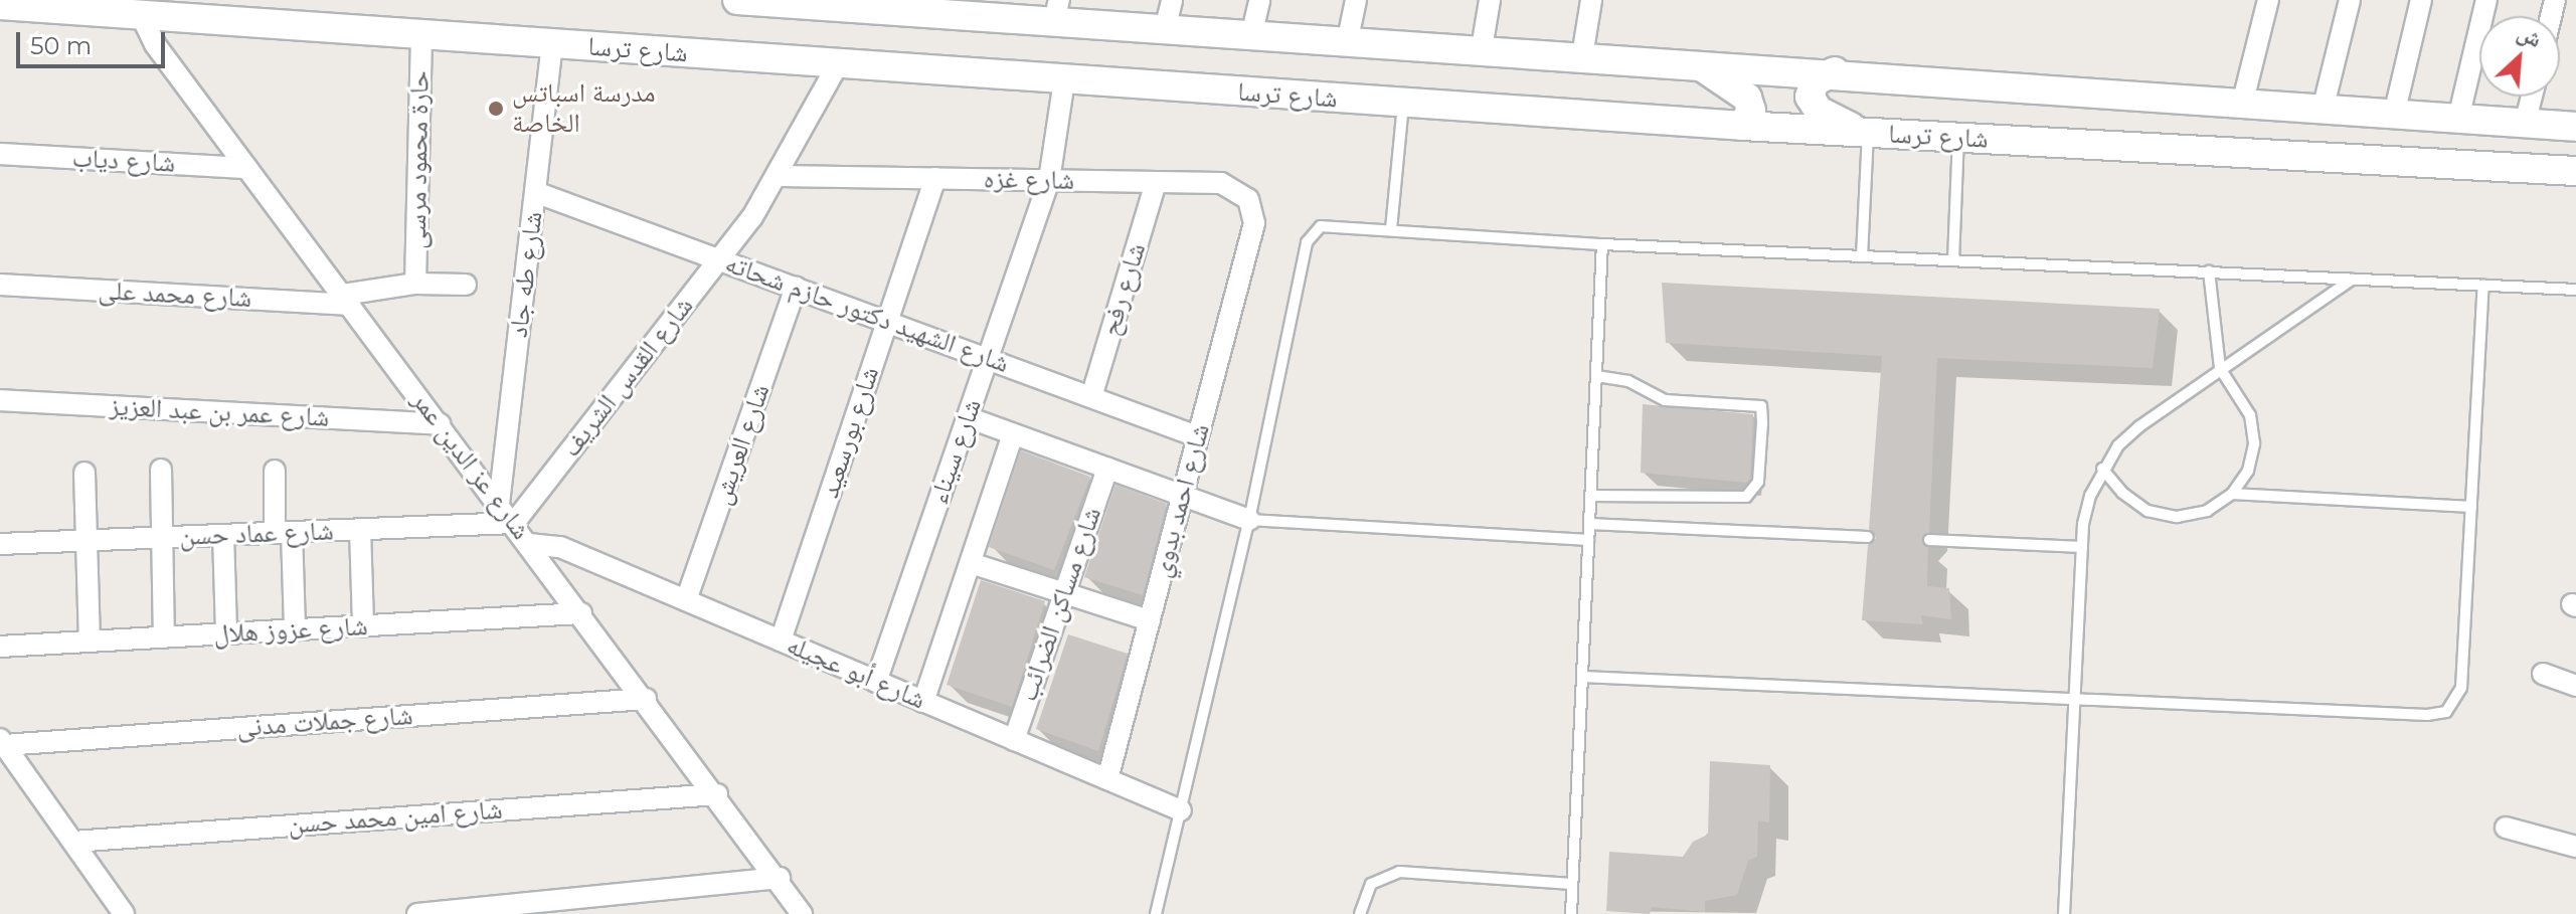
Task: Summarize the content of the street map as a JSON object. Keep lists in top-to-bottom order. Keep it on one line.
{"streets":{"main road":["شارع ترسا"],"street":["حارة محمود مرسى","شارع دياب","شارع غزه","شارع طه جاد","شارع رفح","شارع محمد على","شارع الشهيد دكتور حازم شحاته","شارع القدس الشريف","شارع عمر بن عبد العزيز","شارع بورسعيد","شارع العريش","شارع سيناء","شارع عز الدين عمر","شارع احمد بدوي","شارع عماد حسن","شارع مساكن الضرائب","شارع عزوز هلال","شارع أبو عجيله","شارع جملات مدنى","شارع امين محمد حسن"]},"crossings":[["شارع ترسا","حارة محمود مرسى"],["شارع ترسا","شارع طه جاد"],["شارع ترسا","شارع القدس الشريف"],["شارع ترسا","شارع سيناء"],["شارع ترسا","شارع عز الدين عمر"],["حارة محمود مرسى","شارع محمد على"],["شارع دياب","شارع عز الدين عمر"],["شارع غزه","شارع رفح"],["شارع غزه","شارع القدس الشريف"],["شارع غزه","شارع بورسعيد"],["شارع غزه","شارع سيناء"],["شارع غزه","شارع احمد بدوي"],["شارع طه جاد","شارع الشهيد دكتور حازم شحاته"],["شارع طه جاد","شارع عز الدين عمر"],["شارع رفح","شارع الشهيد دكتور حازم شحاته"],["شارع محمد على","شارع عز الدين عمر"],["شارع الشهيد دكتور حازم شحاته","شارع القدس الشريف"],["شارع الشهيد دكتور حازم شحاته","شارع بورسعيد"],["شارع الشهيد دكتور حازم شحاته","شارع العريش"],["شارع الشهيد دكتور حازم شحاته","شارع سيناء"],["شارع الشهيد دكتور حازم شحاته","شارع احمد بدوي"],["شارع القدس الشريف","شارع عز الدين عمر"],["شارع القدس الشريف","شارع عماد حسن"],["شارع عمر بن عبد العزيز","شارع عز الدين عمر"],["شارع بورسعيد","شارع أبو عجيله"],["شارع العريش","شارع أبو عجيله"],["شارع سيناء","شارع أبو عجيله"],["شارع عز الدين عمر","شارع عماد حسن"],["شارع عز الدين عمر","شارع عزوز هلال"],["شارع عز الدين عمر","شارع أبو عجيله"],["شارع عز الدين عمر","شارع جملات مدنى"],["شارع عز الدين عمر","شارع امين محمد حسن"],["شارع احمد بدوي","شارع أبو عجيله"],["شارع مساكن الضرائب","شارع أبو عجيله"]],"places":["مدرسة اسباتس الخاصة"],"scale_bar":"50 m","north":"top right"}
